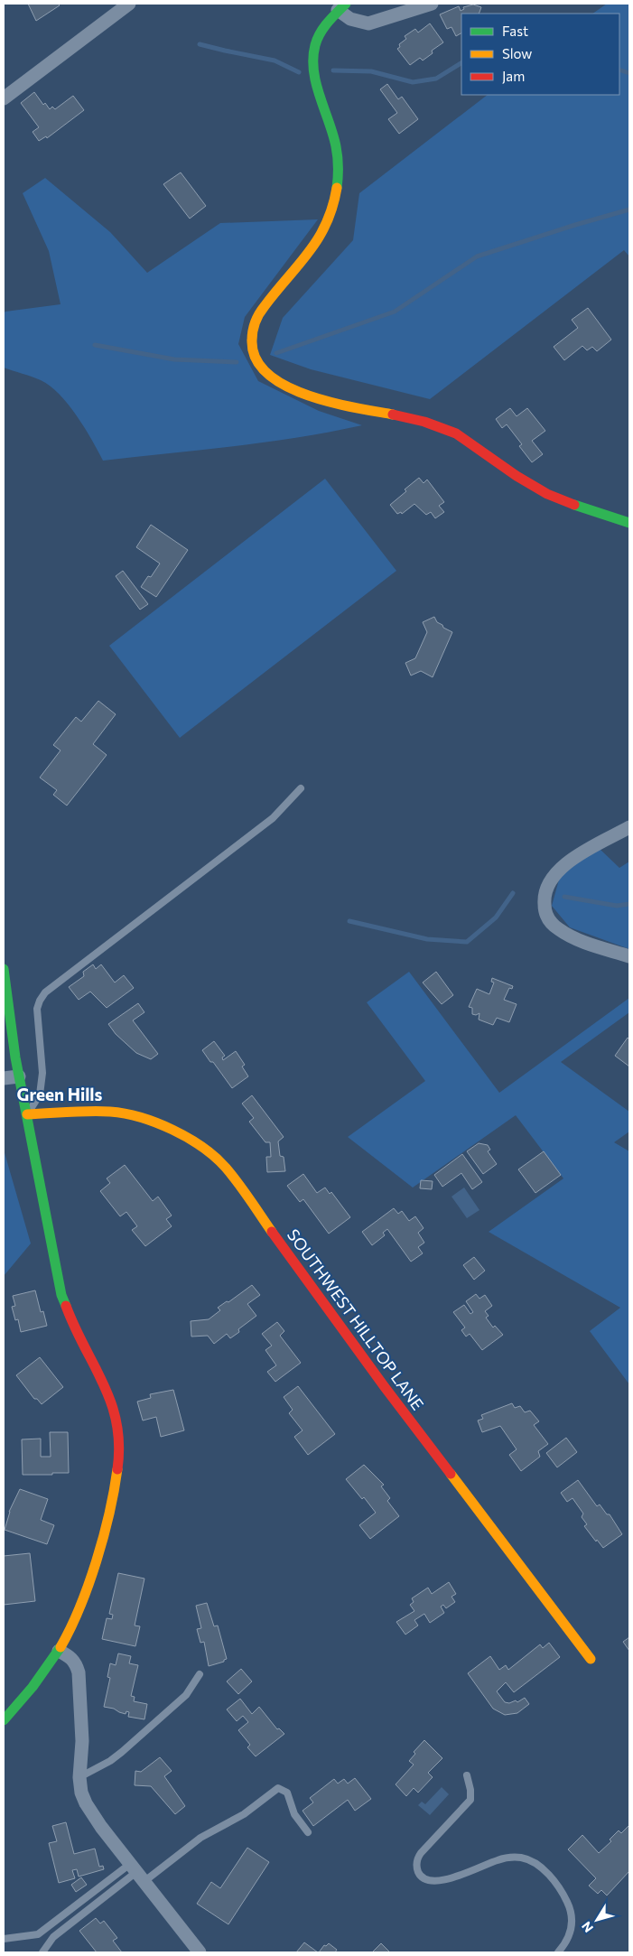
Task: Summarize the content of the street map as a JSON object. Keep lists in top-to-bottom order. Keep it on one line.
{"streets":{"street":["SOUTHWEST HILLTOP LANE"]},"districts":["Green Hills"],"legend":["Fast","Slow","Jam"],"north":"bottom left"}
